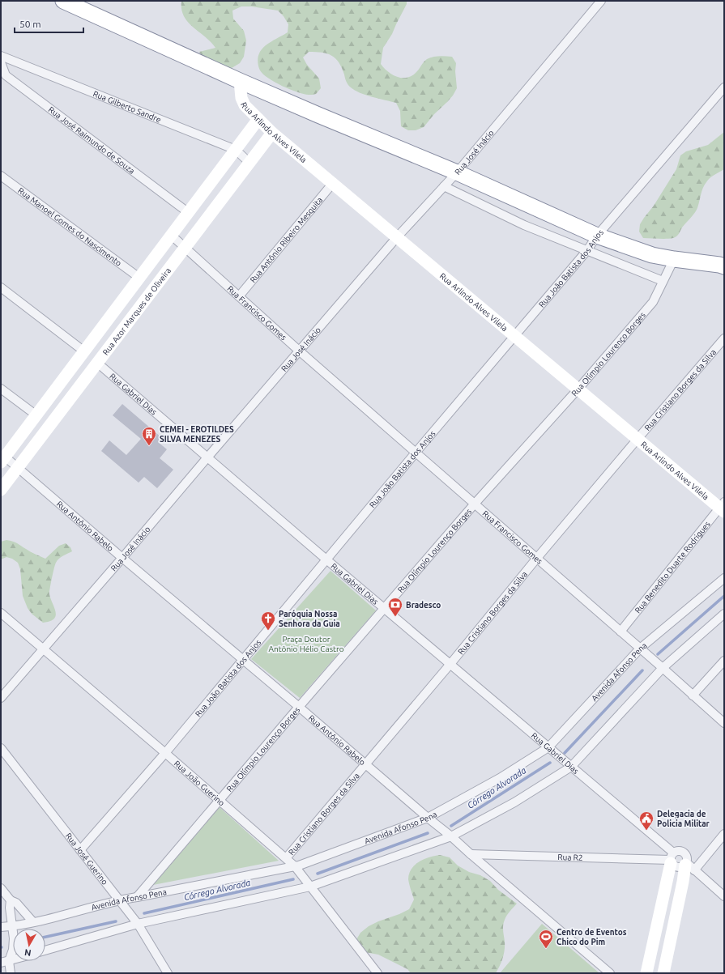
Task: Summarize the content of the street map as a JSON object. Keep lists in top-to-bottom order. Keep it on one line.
{"streets":{"street":["Rua Gilberto Sandre","Rua Arlindo Alves Vilela","Rua José Raimundo de Souza","Rua José Inácio","Rua Manoel Gomes do Nascimento","Rua Antônio Ribeiro Mesquita","Rua João Batista dos Anjos","Rua Azor Marques de Oliveira","Rua Francisco Gomes","Rua Olímpio Lourenço Borges","Rua Cristiano Borges da Silva","Rua Gabriel Dias","Rua Antônio Rabelo","Rua Benedito Duarte Rodrigues","Avenida Afonso Pena","Rua João Guerino","Rua R2","Rua José Guerino"]},"crossings":[["Rua Gilberto Sandre","Rua Azor Marques de Oliveira"],["Rua Arlindo Alves Vilela","Rua José Inácio"],["Rua Arlindo Alves Vilela","Rua Antônio Ribeiro Mesquita"],["Rua Arlindo Alves Vilela","Rua João Batista dos Anjos"],["Rua Arlindo Alves Vilela","Rua Azor Marques de Oliveira"],["Rua Arlindo Alves Vilela","Rua Olímpio Lourenço Borges"],["Rua Arlindo Alves Vilela","Rua Cristiano Borges da Silva"],["Rua Arlindo Alves Vilela","Rua Benedito Duarte Rodrigues"],["Rua José Inácio","Rua Francisco Gomes"],["Rua José Inácio","Rua Gabriel Dias"],["Rua José Inácio","Rua Antônio Rabelo"],["Rua José Inácio","Rua João Guerino"],["Rua Antônio Ribeiro Mesquita","Rua Francisco Gomes"],["Rua João Batista dos Anjos","Rua Francisco Gomes"],["Rua João Batista dos Anjos","Rua Gabriel Dias"],["Rua João Batista dos Anjos","Rua Antônio Rabelo"],["Rua João Batista dos Anjos","Rua João Guerino"],["Rua João Batista dos Anjos","Rua José Guerino"],["Rua Azor Marques de Oliveira","Rua Francisco Gomes"],["Rua Azor Marques de Oliveira","Rua Gabriel Dias"],["Rua Azor Marques de Oliveira","Rua Antônio Rabelo"],["Rua Francisco Gomes","Rua Olímpio Lourenço Borges"],["Rua Francisco Gomes","Rua Cristiano Borges da Silva"],["Rua Francisco Gomes","Rua Benedito Duarte Rodrigues"],["Rua Francisco Gomes","Avenida Afonso Pena"],["Rua Olímpio Lourenço Borges","Rua Gabriel Dias"],["Rua Olímpio Lourenço Borges","Rua Antônio Rabelo"],["Rua Olímpio Lourenço Borges","Avenida Afonso Pena"],["Rua Olímpio Lourenço Borges","Rua João Guerino"],["Rua Cristiano Borges da Silva","Rua Gabriel Dias"],["Rua Cristiano Borges da Silva","Rua Antônio Rabelo"],["Rua Cristiano Borges da Silva","Rua João Guerino"],["Rua Gabriel Dias","Avenida Afonso Pena"],["Rua Gabriel Dias","Rua R2"],["Rua Antônio Rabelo","Avenida Afonso Pena"],["Rua Antônio Rabelo","Rua R2"],["Avenida Afonso Pena","Rua João Guerino"],["Avenida Afonso Pena","Rua José Guerino"]],"water":["Córrego Alvorada"],"parks":["Praça Doutor Antônio Hélio Castro"],"places":{"building":["CEMEI - EROTILDES SILVA MENEZES"],"bank":["Bradesco"],"church":["Paróquia Nossa Senhora da Guia"],"public building":["Delegacia de Policia Militar"],"sports":["Centro de Eventos Chico do Pim"]},"scale_bar":"50 m","north":"bottom"}
